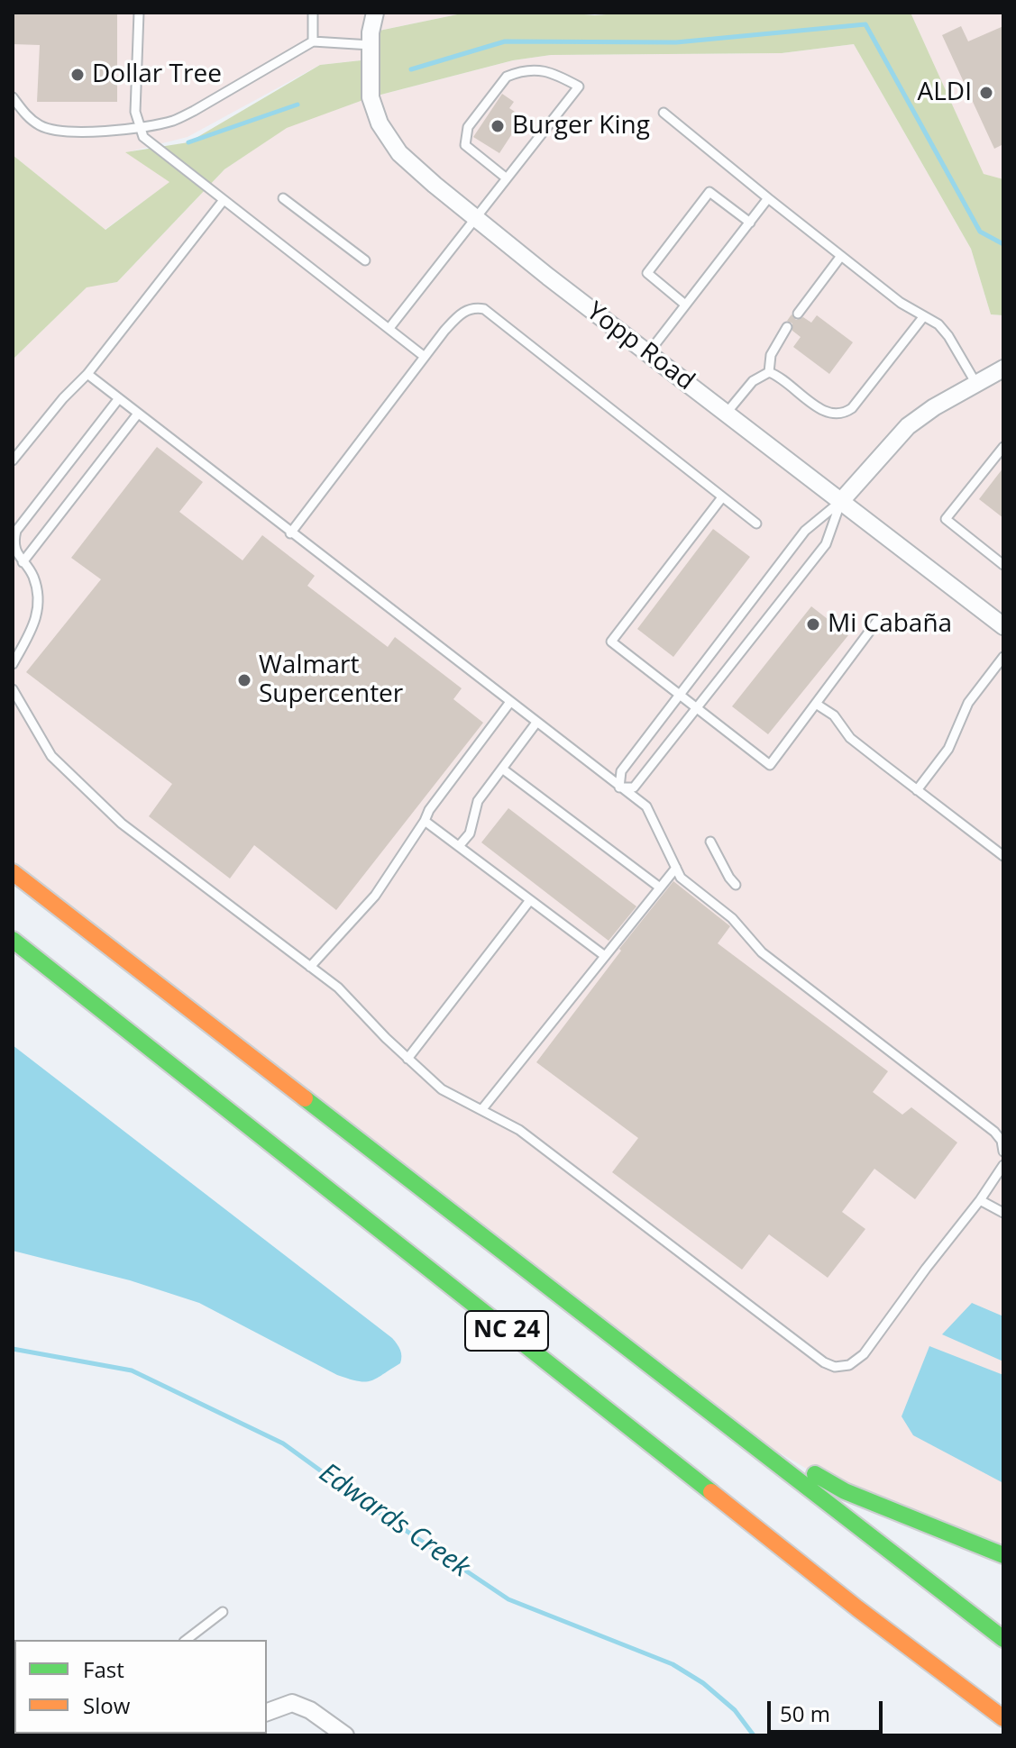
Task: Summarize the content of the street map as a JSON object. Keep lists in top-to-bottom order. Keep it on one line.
{"streets":{"highway":["NC 24"],"street":["Yopp Road"]},"water":["Edwards Creek"],"places":["Dollar Tree","ALDI","Burger King","Mi Cabaña","Walmart Supercenter"],"legend":["Fast","Slow"],"scale_bar":"50 m"}
